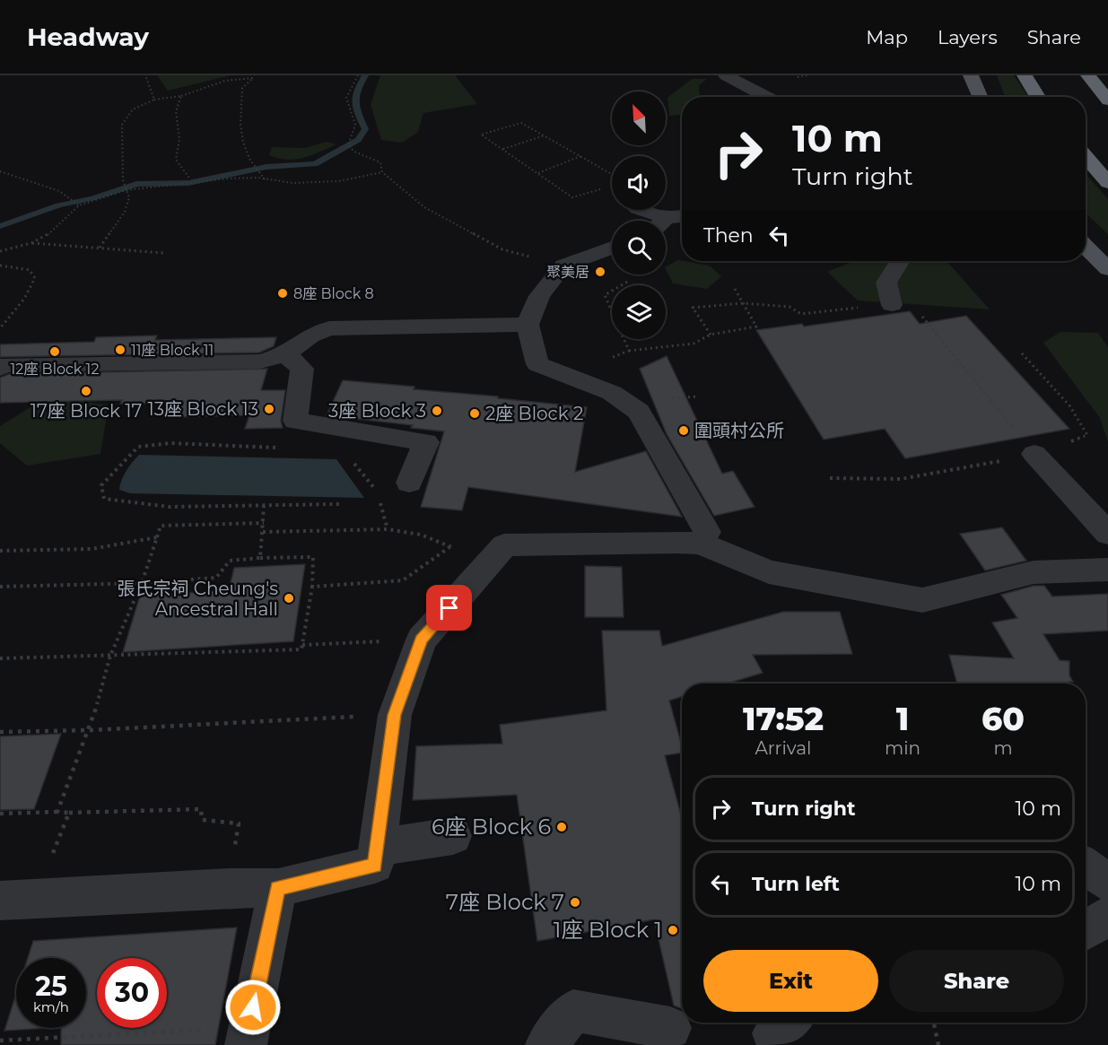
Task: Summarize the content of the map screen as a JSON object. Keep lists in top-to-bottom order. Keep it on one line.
{"places":["聚美居","8座 Block 8","11座 Block 11","12座 Block 12","17座 Block 17","13座 Block 13","3座 Block 3","2座 Block 2","圍頭村公所","張氏宗祠 Cheung's Ancestral Hall","6座 Block 6","7座 Block 7","1座 Block 1"],"north":"top left","page":{"header":"Headway","nav":["Map","Layers","Share"],"turn":["10 m","Turn right"],"then":"Then","eta":["17:52","Arrival","1","min","60","m"],"list":[{"name":"Turn right","value":"10 m"},{"name":"Turn left","value":"10 m"}],"buttons":["Exit","Share"],"speed":"25 km/h","limit":"30"}}
